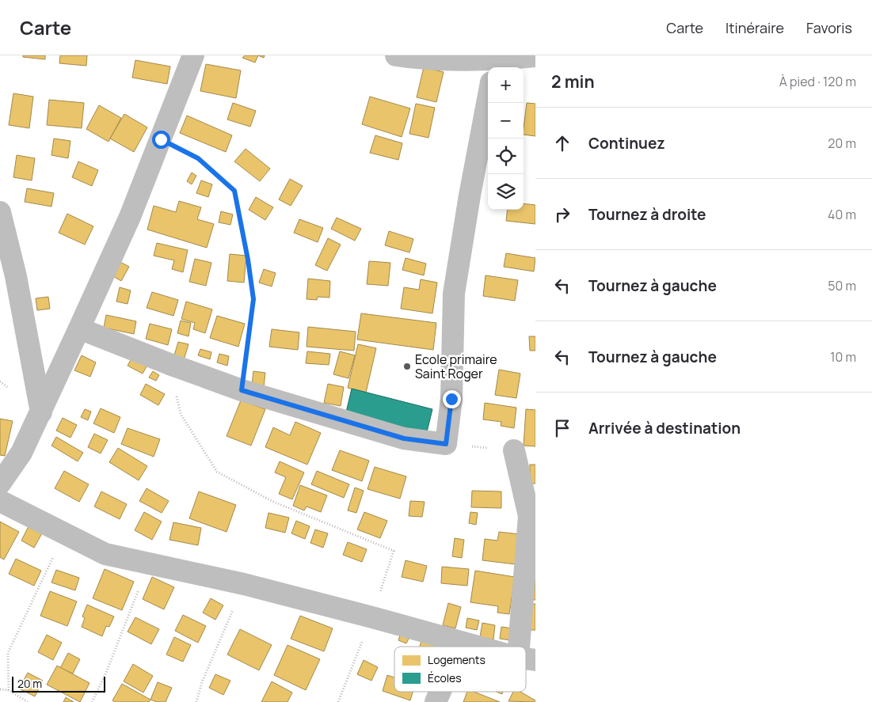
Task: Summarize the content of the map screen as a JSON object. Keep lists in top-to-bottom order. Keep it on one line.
{"places":["Ecole primaire Saint Roger"],"legend":["Logements","Écoles"],"scale_bar":"20 m","page":{"header":"Carte","nav":["Carte","Itinéraire","Favoris"],"heading":["2 min","À pied · 120 m"],"map_buttons":["+","−"],"list":[["Continuez","20 m"],["Tournez à droite","40 m"],["Tournez à gauche","50 m"],["Tournez à gauche","10 m"],"Arrivée à destination"],"scale":"20 m"}}
